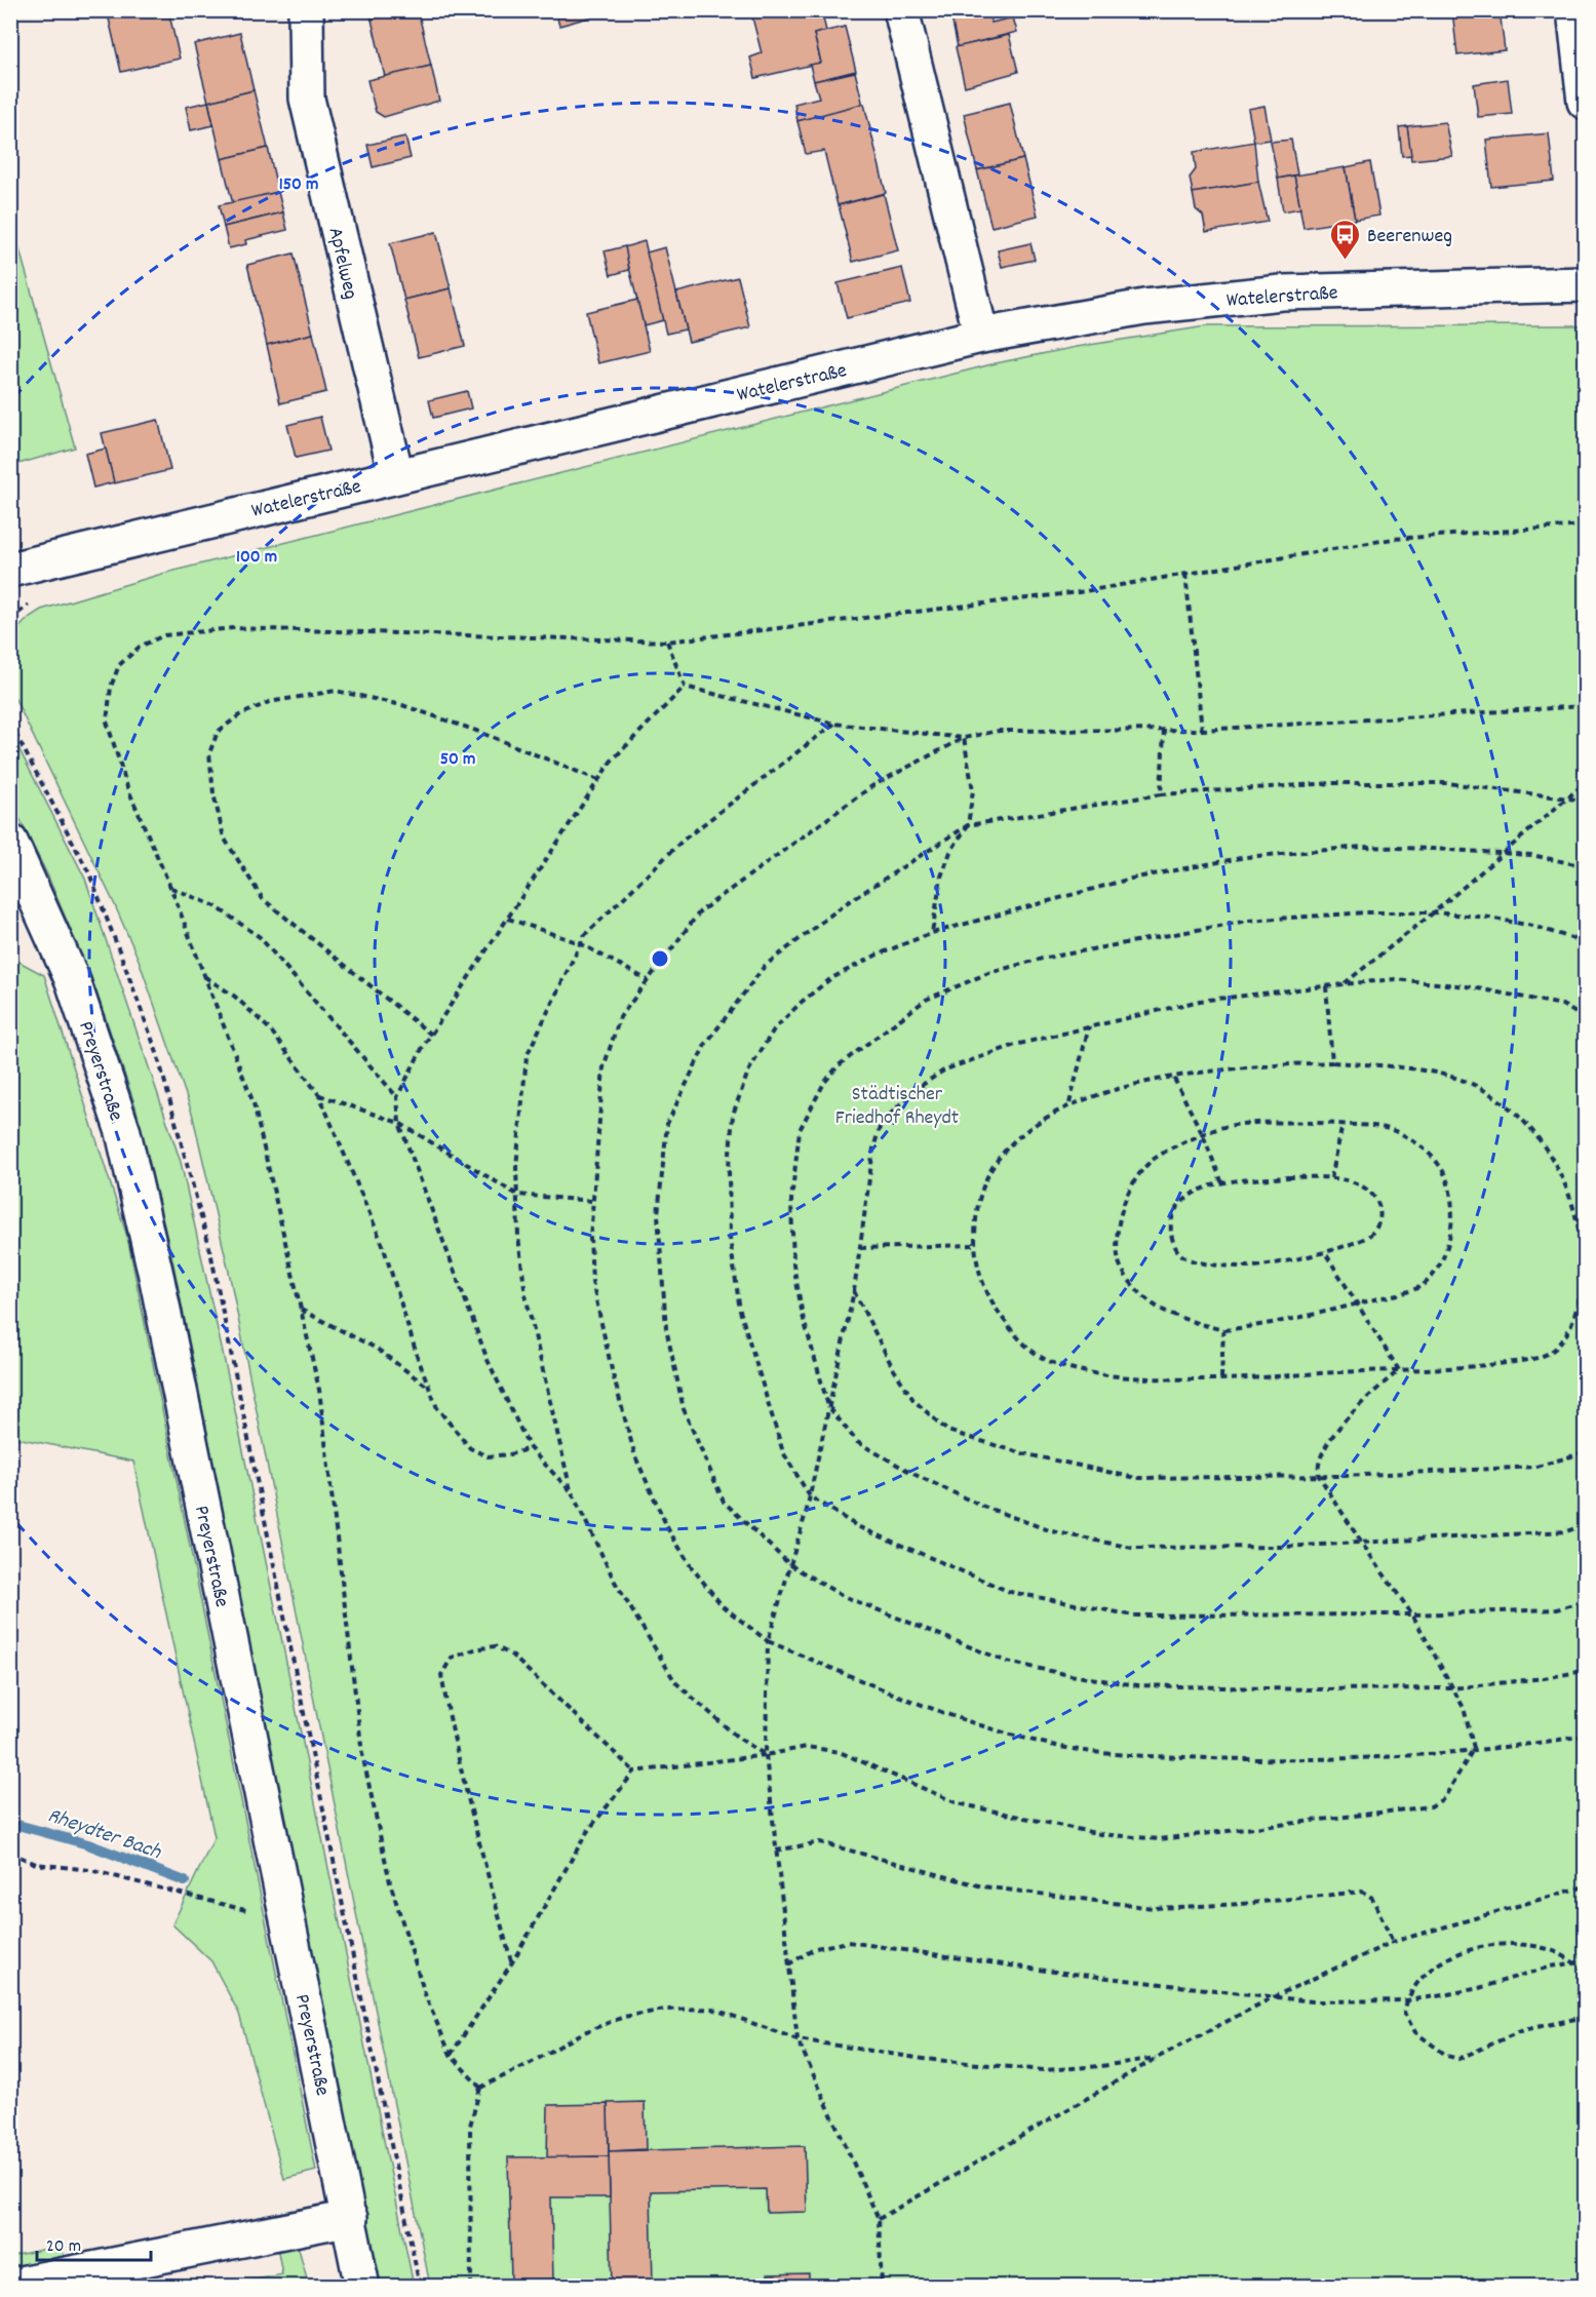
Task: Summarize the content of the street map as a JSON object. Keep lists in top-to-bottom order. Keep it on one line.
{"streets":{"street":["Apfelweg","Watelerstraße","Preyerstraße"]},"crossings":[["Apfelweg","Watelerstraße"]],"water":["Rheydter Bach"],"parks":["Städtischer Friedhof Rheydt"],"places":{"bus stop":["Beerenweg"]},"scale_bar":"20 m","rings":["150 m","100 m","50 m"]}
